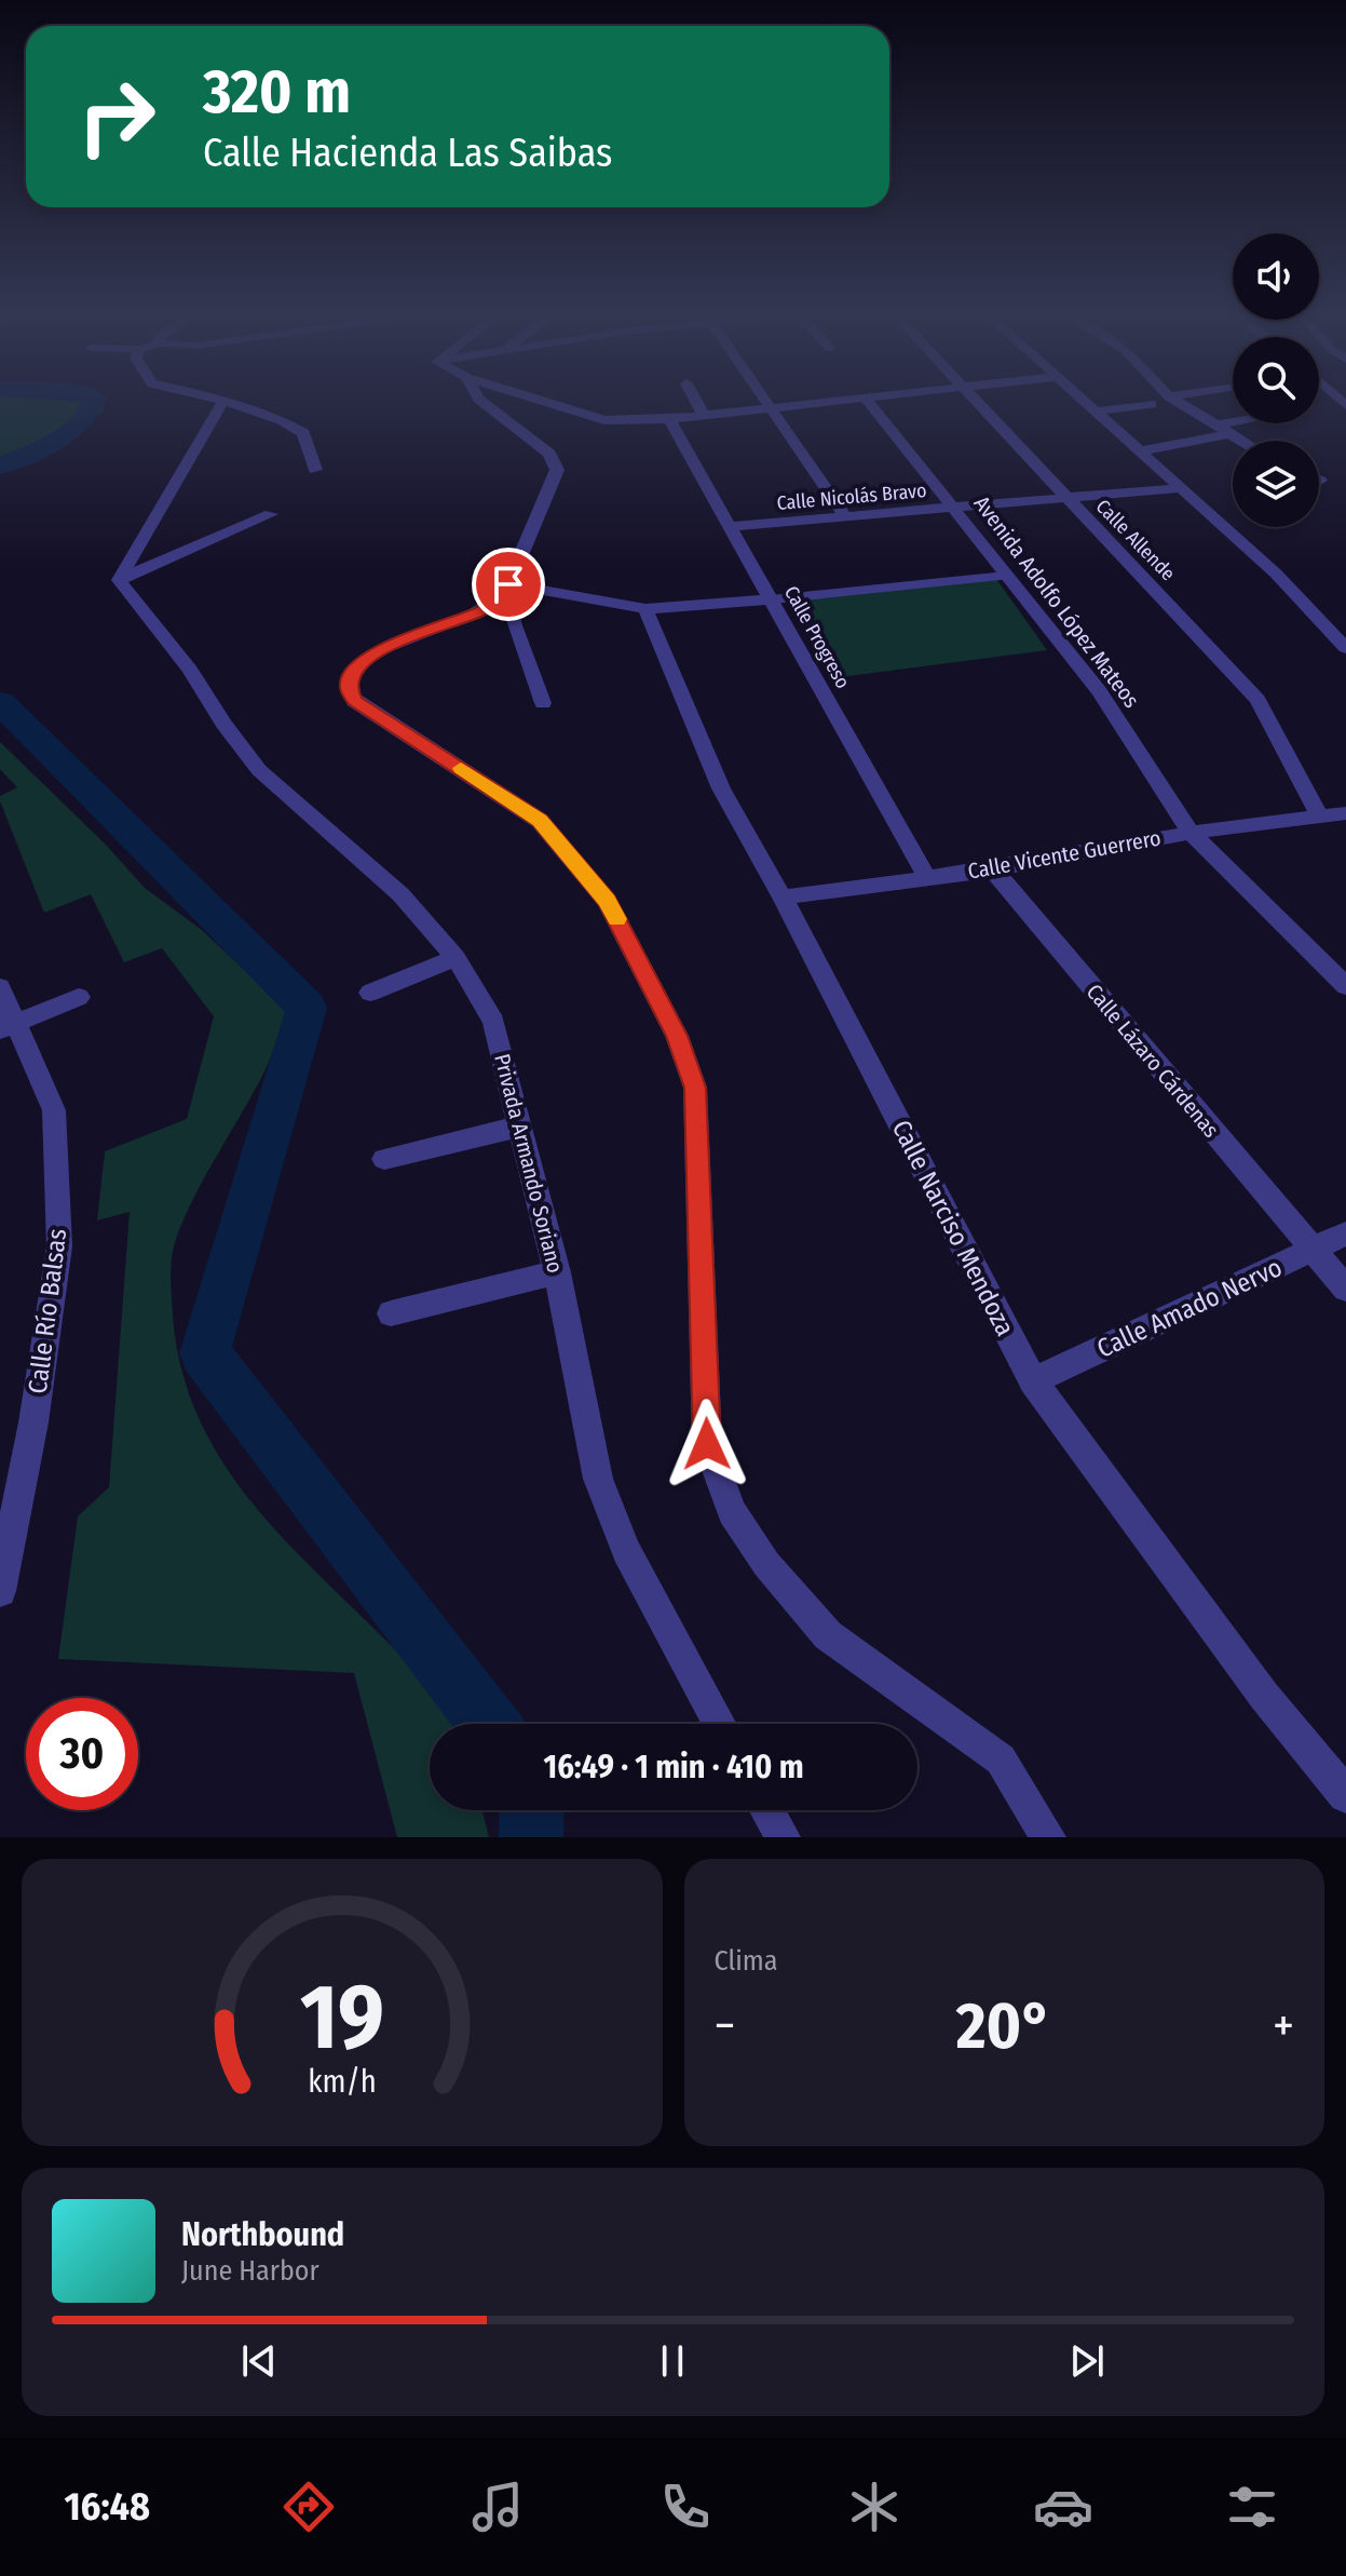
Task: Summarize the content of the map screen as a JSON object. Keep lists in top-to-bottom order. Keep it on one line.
{"streets":{"street":["Calle Nicolás Bravo","Calle Allende","Avenida Adolfo López Mateos","Calle Progreso","Calle Vicente Guerrero","Calle Lázaro Cárdenas","Privada Armando Soriano","Calle Narciso Mendoza","Calle Amado Nervo","Calle Río Balsas"]},"crossings":[["Calle Nicolás Bravo","Calle Allende"],["Calle Nicolás Bravo","Avenida Adolfo López Mateos"],["Calle Nicolás Bravo","Calle Progreso"],["Calle Allende","Calle Vicente Guerrero"],["Avenida Adolfo López Mateos","Calle Vicente Guerrero"],["Calle Progreso","Calle Vicente Guerrero"],["Calle Vicente Guerrero","Calle Lázaro Cárdenas"],["Calle Vicente Guerrero","Calle Narciso Mendoza"],["Calle Lázaro Cárdenas","Calle Amado Nervo"],["Calle Narciso Mendoza","Calle Amado Nervo"]],"page":{"turn":["320 m","Calle Hacienda Las Saibas"],"limit":"30","trip":"16:49 · 1 min · 410 m","tile":"Clima","heat":["−","20°","+"],"song":["Northbound","June Harbor"],"tabs":"16:48","gauge":["19","km/h"]}}
